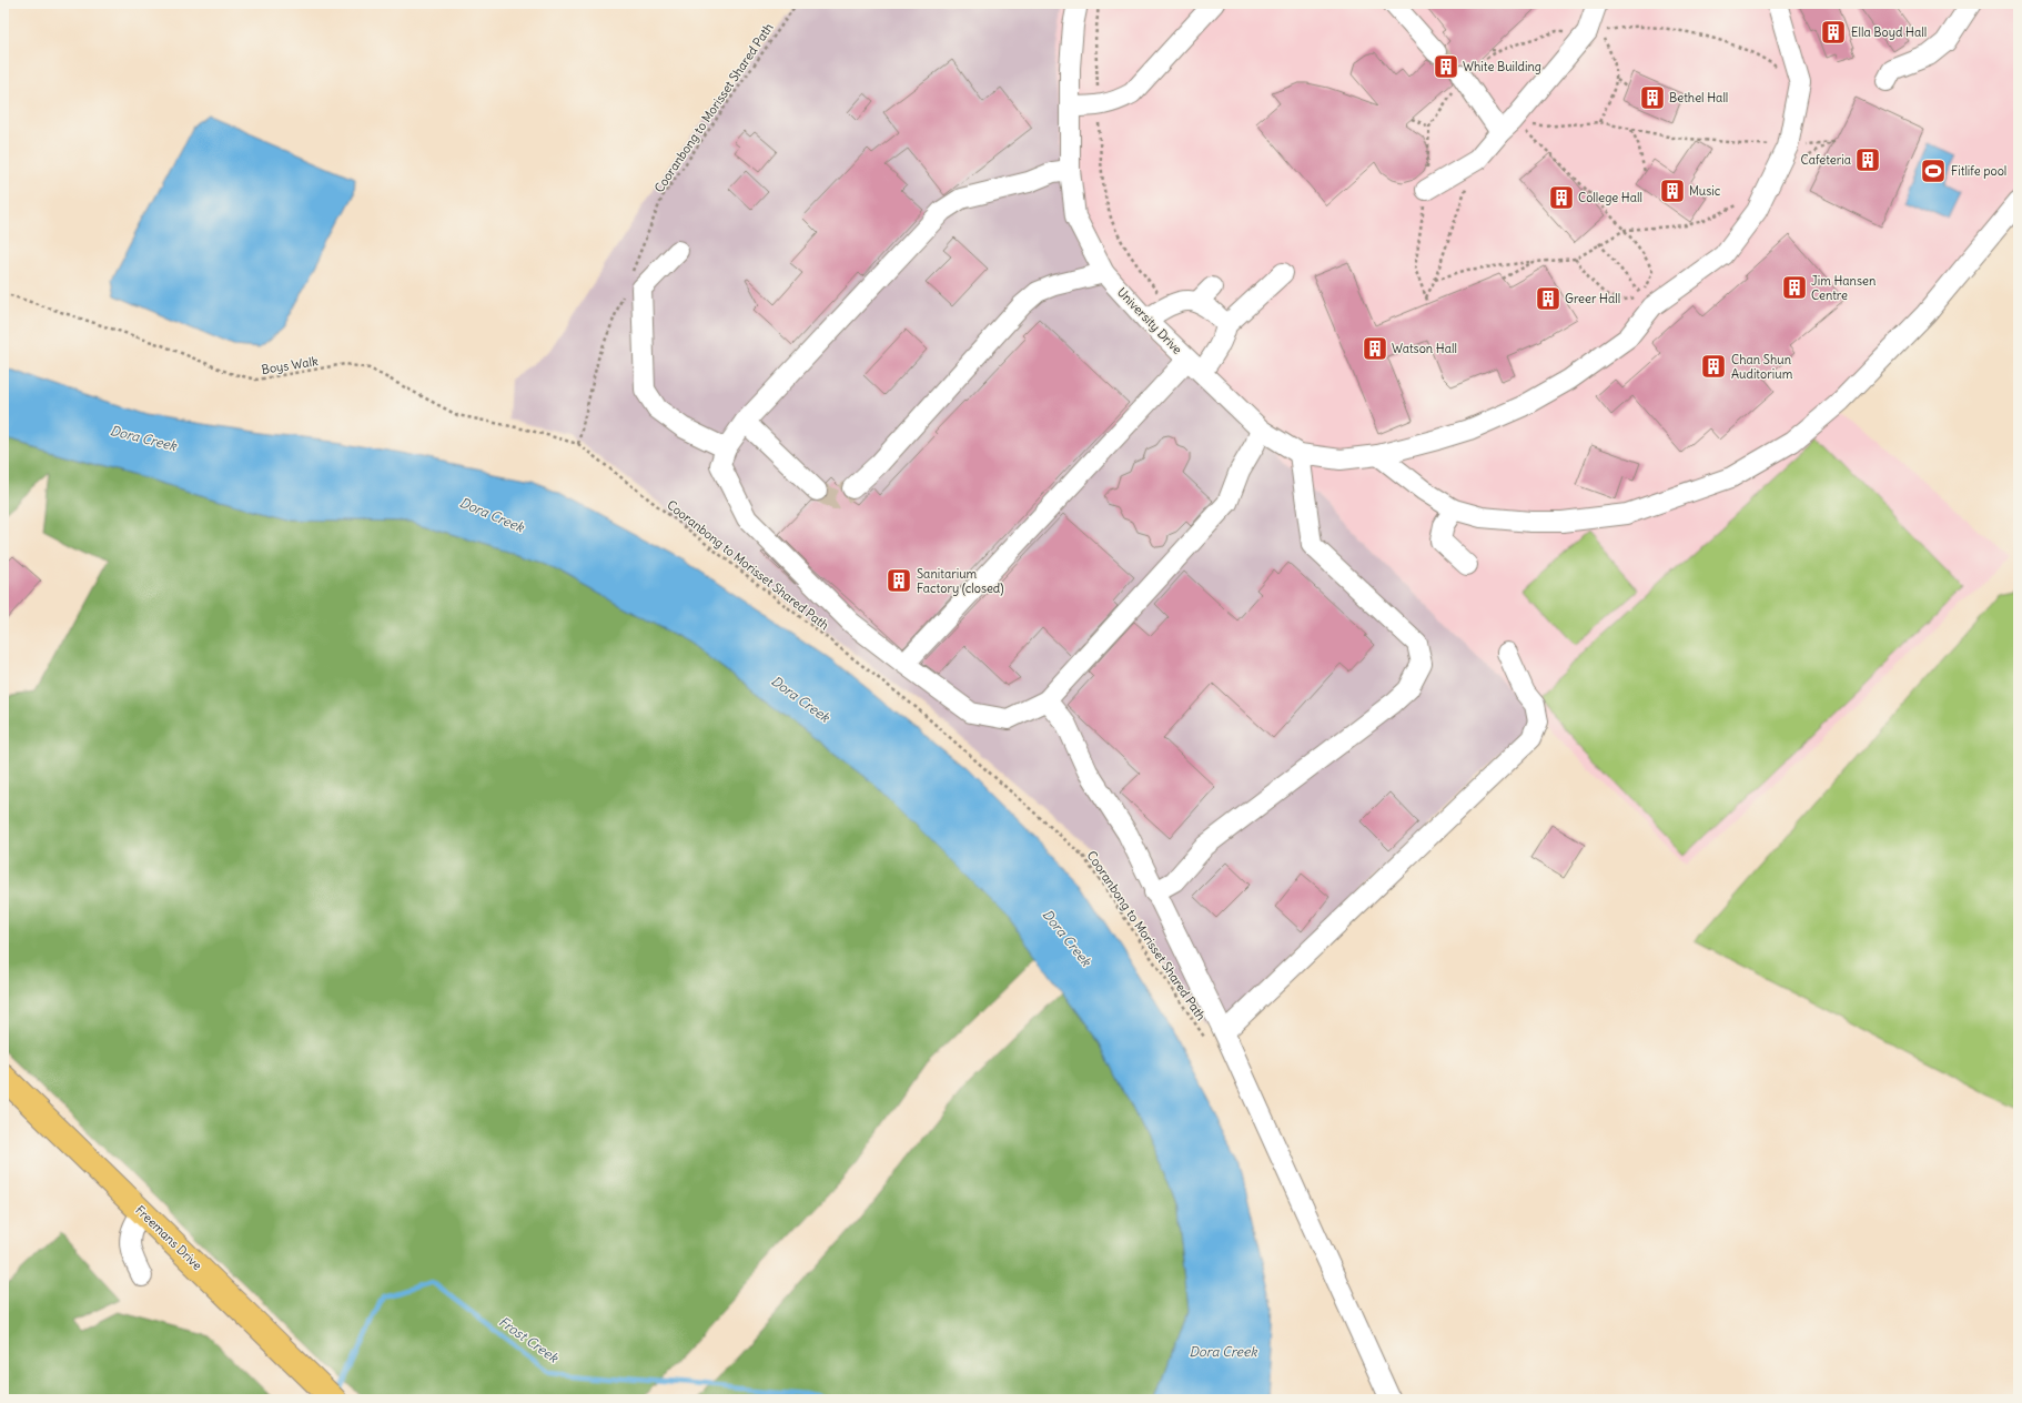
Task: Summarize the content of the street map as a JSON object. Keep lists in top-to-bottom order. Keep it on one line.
{"streets":{"main road":["Freemans Drive"],"street":["University Drive"],"path":["Cooranbong to Morisset Shared Path","Boys Walk"]},"crossings":[["Cooranbong to Morisset Shared Path","Boys Walk"]],"water":["Dora Creek","Frost Creek"],"places":{"building":["Ella Boyd Hall","White Building","Bethel Hall","Cafeteria","Music","College Hall","Jim Hansen Centre","Greer Hall","Watson Hall","Chan Shun Auditorium","Sanitarium Factory (closed)"],"sports":["Fitlife pool"]}}
